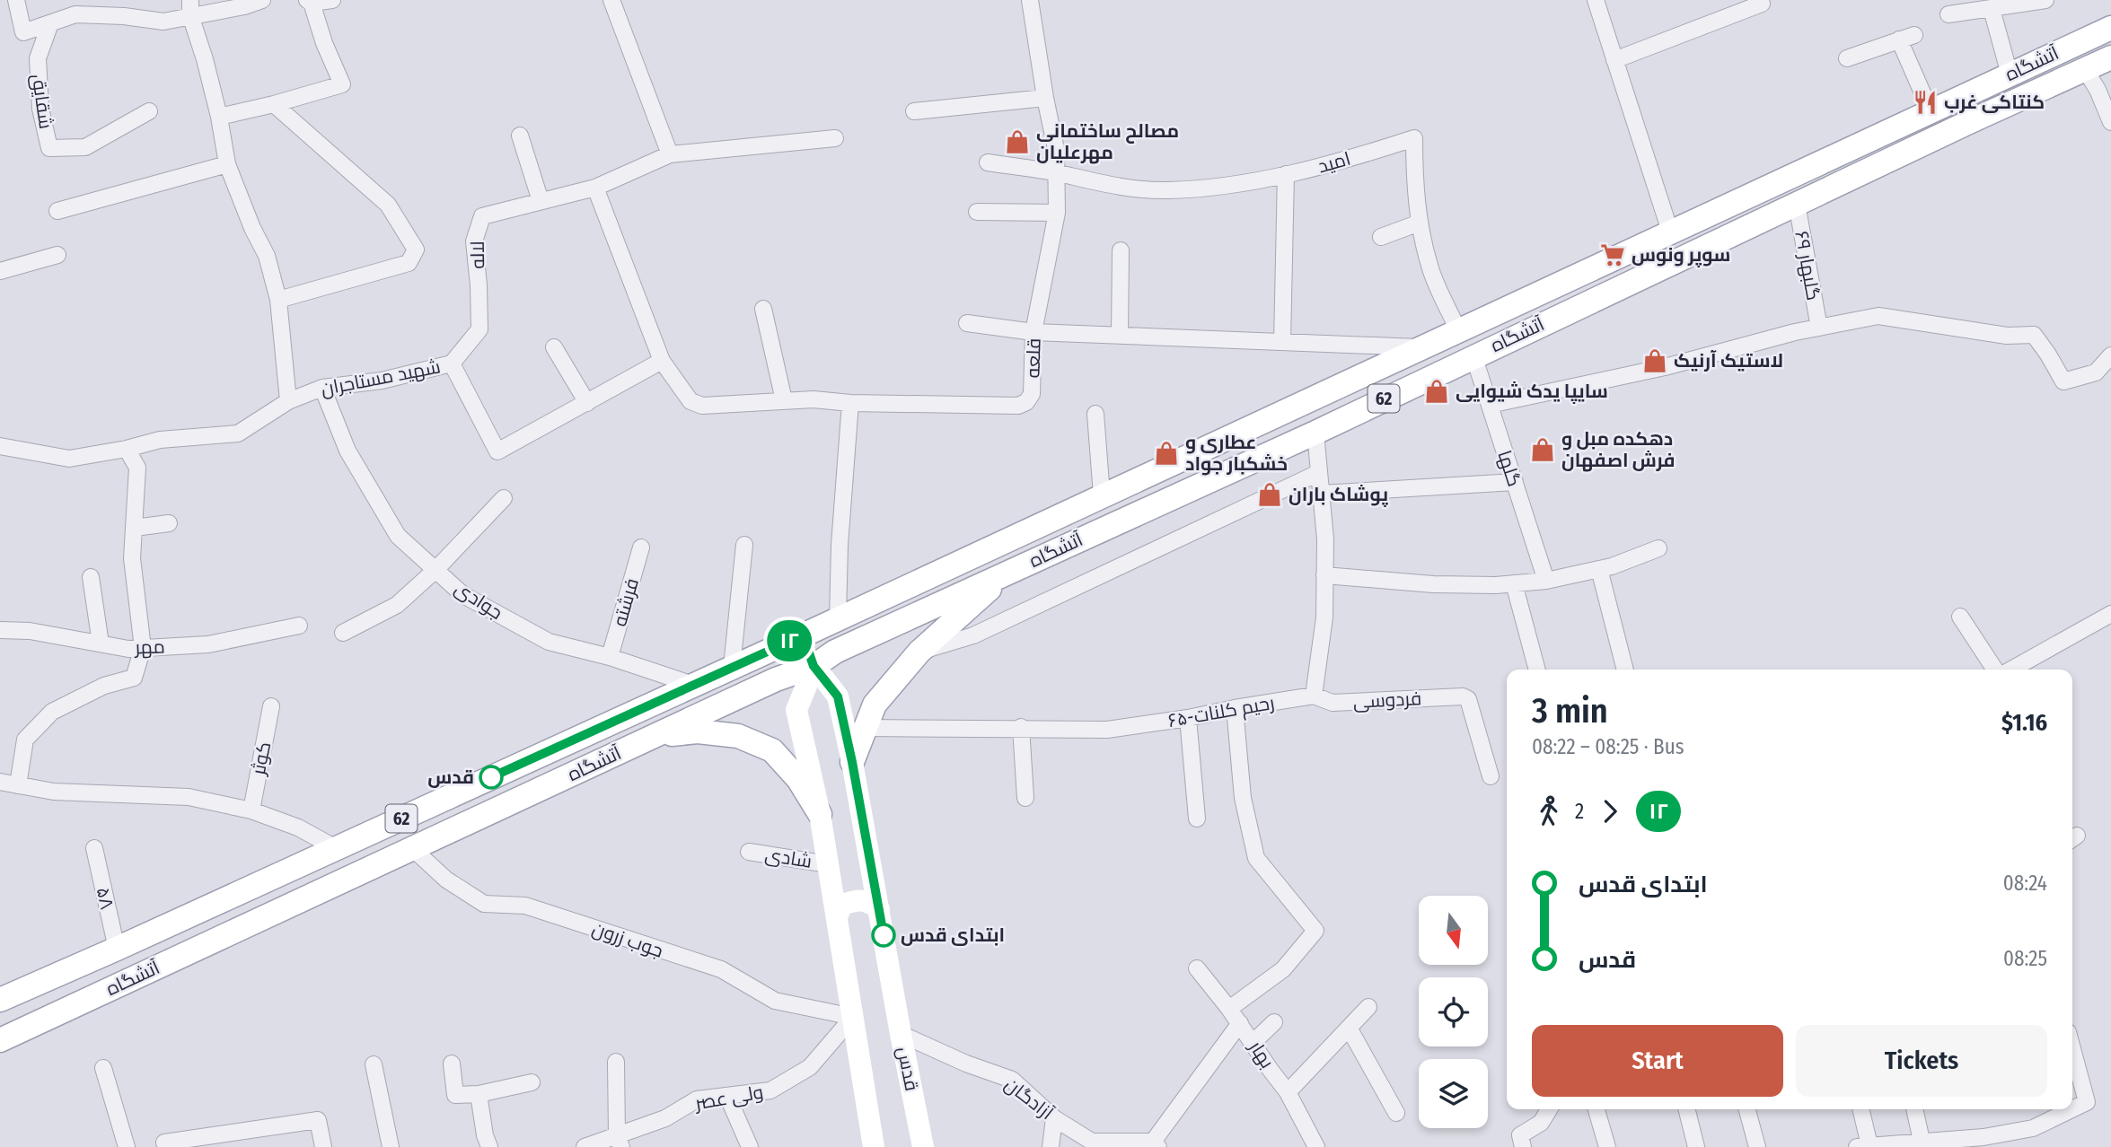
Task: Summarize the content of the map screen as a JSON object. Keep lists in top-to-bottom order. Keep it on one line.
{"streets":{"main road":["آتشگاه","62","قدس"],"street":["شقایق","امید","لاله","۶۹ گلبهار","قلعه","شهید مستاجران","گلها","جوادی","فرشته","مهر","فردوسی","۶۵-رحیم کلنات","کوثر","شادی","۵۸","جوب زرون","بهار","ولی عصر","آزادگان"]},"crossings":[["آتشگاه","امید"],["آتشگاه","۶۹ گلبهار"],["آتشگاه","گلها"],["آتشگاه","جوادی"],["آتشگاه","۵۸"],["آتشگاه","جوب زرون"],["آتشگاه","قدس"],["امید","قلعه"],["لاله","قلعه"],["لاله","شهید مستاجران"],["قلعه","شهید مستاجران"],["شهید مستاجران","جوادی"],["جوادی","فرشته"],["فردوسی","۶۵-رحیم کلنات"],["جوب زرون","ولی عصر"],["قدس","آزادگان"]],"places":{"restaurant":["کنتاکی غرب"],"shop":["مصالح ساختمانی مهرعلیان","لاستیک آرنیک","سایپا یدک شیوایی","دهکده مبل و فرش اصفهان","عطاری و خشکبار جواد","پوشاک باران"],"supermarket":["سوپر ونوس"],"other":["قدس","ابتدای قدس"]},"lines":["bus line ۱۲"],"north":"bottom","page":{"on_map":"۱۲","heading":["3 min","08:22 – 08:25 · Bus","$1.16"],"legs":["2","۱۲"],"list":[{"name":"ابتدای قدس","value":"08:24"},{"name":"قدس","value":"08:25"}],"buttons":["Start","Tickets"]}}
